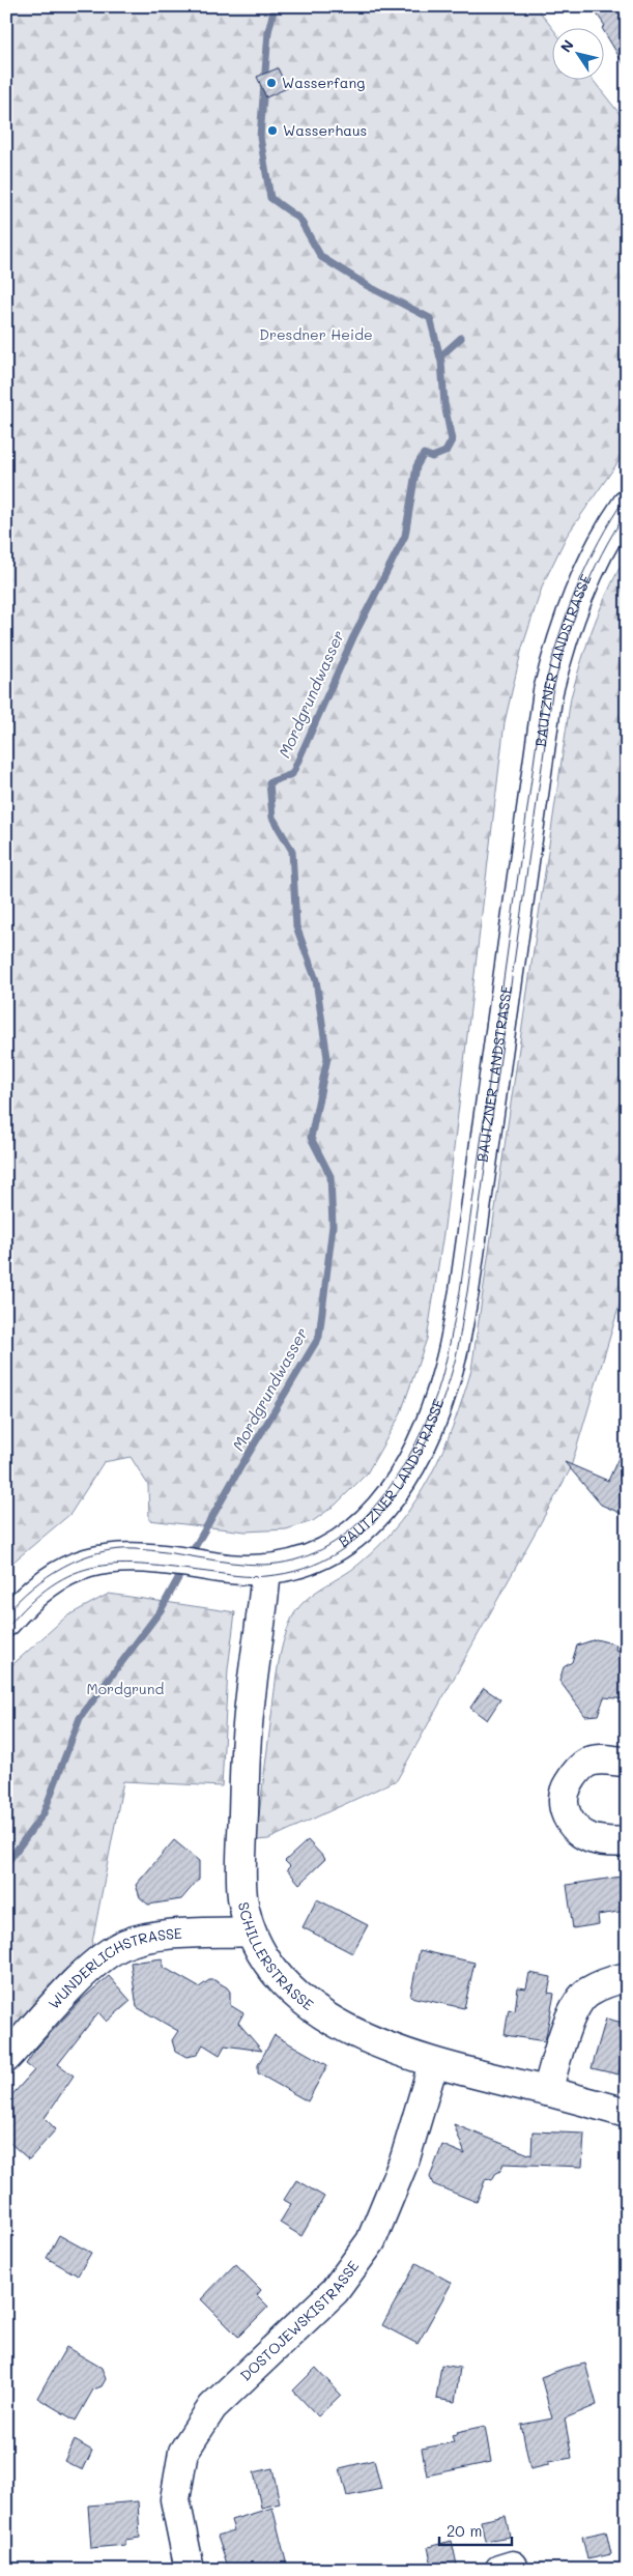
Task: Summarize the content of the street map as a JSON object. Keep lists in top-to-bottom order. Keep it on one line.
{"streets":{"street":["BAUTZNER LANDSTRASSE","SCHILLERSTRASSE","WUNDERLICHSTRASSE","DOSTOJEWSKISTRASSE"]},"crossings":[["BAUTZNER LANDSTRASSE","SCHILLERSTRASSE"],["SCHILLERSTRASSE","WUNDERLICHSTRASSE"],["SCHILLERSTRASSE","DOSTOJEWSKISTRASSE"]],"water":["Mordgrundwasser"],"parks":["Dresdner Heide","Mordgrund"],"places":["Wasserfang","Wasserhaus"],"scale_bar":"20 m","north":"top left"}
